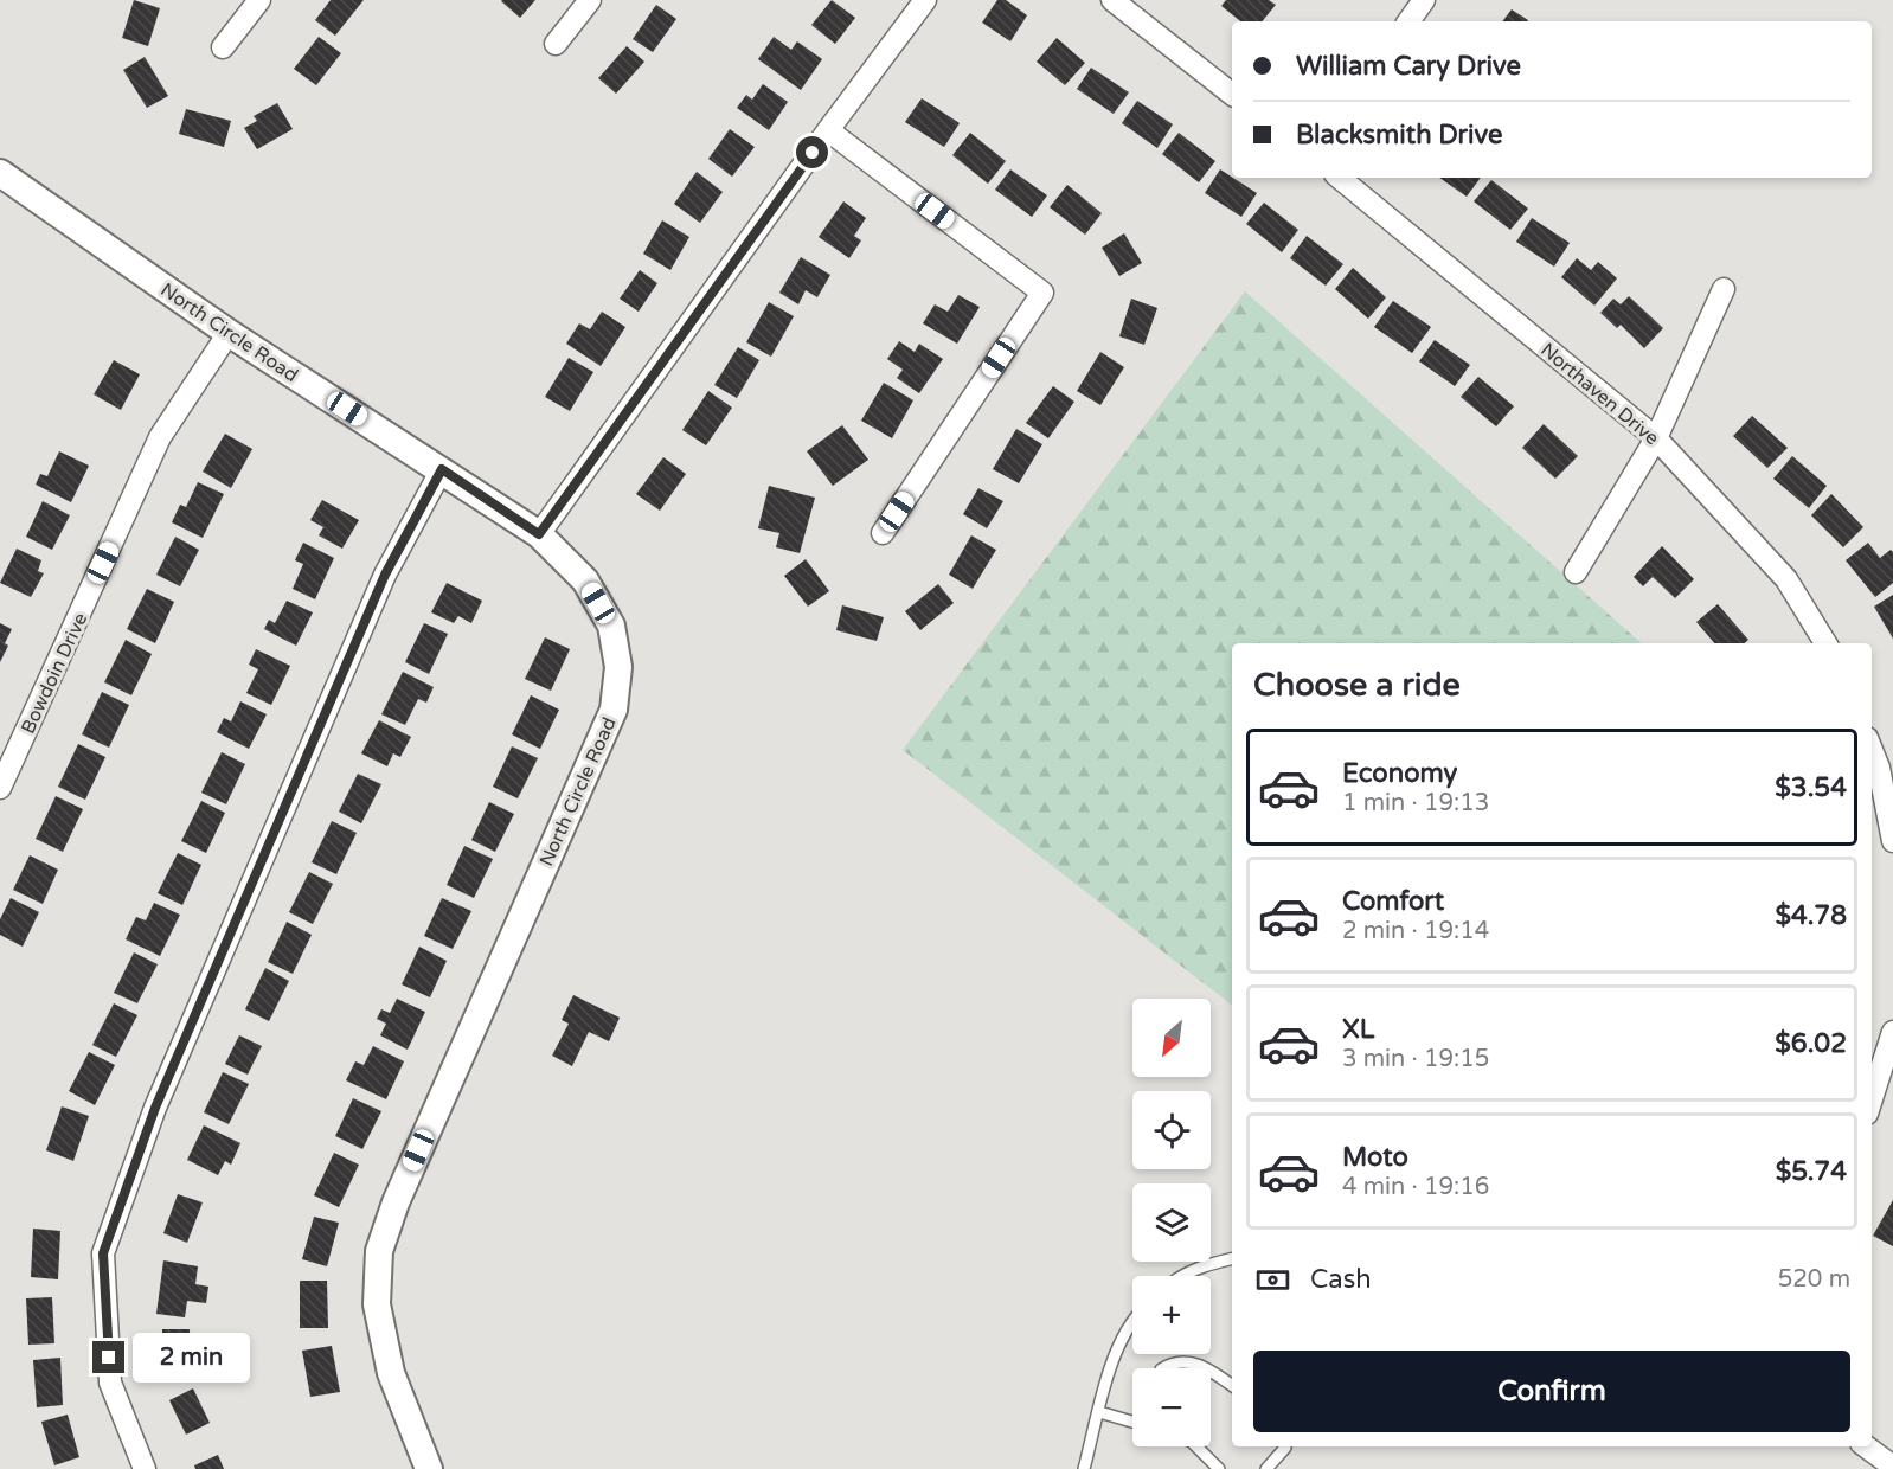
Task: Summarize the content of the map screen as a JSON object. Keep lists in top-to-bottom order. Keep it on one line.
{"streets":{"street":["North Circle Road","Northaven Drive","Bowdoin Drive"]},"crossings":[["North Circle Road","Bowdoin Drive"]],"north":"bottom left","page":{"banner":["William Cary Drive","Blacksmith Drive"],"heading":"Choose a ride","list":[{"name":"Economy","note":"1 min · 19:13","value":"$3.54"},{"name":"Comfort","note":"2 min · 19:14","value":"$4.78"},{"name":"XL","note":"3 min · 19:15","value":"$6.02"},{"name":"Moto","note":"4 min · 19:16","value":"$5.74"}],"map_buttons":["+","−"],"pay":["Cash","520 m"],"bubble":"2 min","buttons":"Confirm"}}
